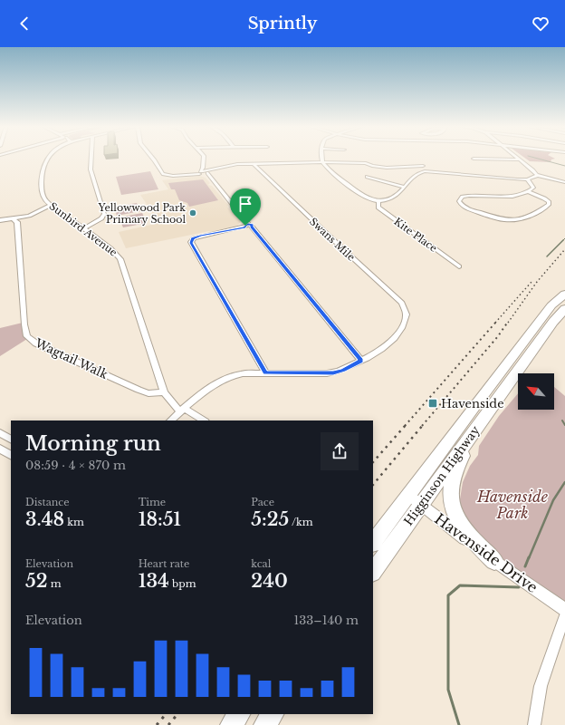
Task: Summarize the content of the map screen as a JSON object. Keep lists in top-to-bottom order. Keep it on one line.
{"streets":{"highway":["Higginson Highway"],"street":["Sunbird Avenue","Kite Place","Swans Mile","Wagtail Walk","Havenside Drive"]},"crossings":[["Sunbird Avenue","Wagtail Walk"],["Higginson Highway","Havenside Drive"]],"parks":["Havenside Park"],"places":{"other":["Yellowwood Park Primary School"],"transit":["Havenside"]},"north":"top left","page":{"header":"Sprintly","heading":["Morning run","08:59 · 4 × 870 m"],"stats":[["Distance","3.48 km"],["Time","18:51"],["Pace","5:25 /km"],["Elevation","52 m"],["Heart rate","134 bpm"],["kcal","240"]],"chart":["Elevation","133–140 m"]}}
